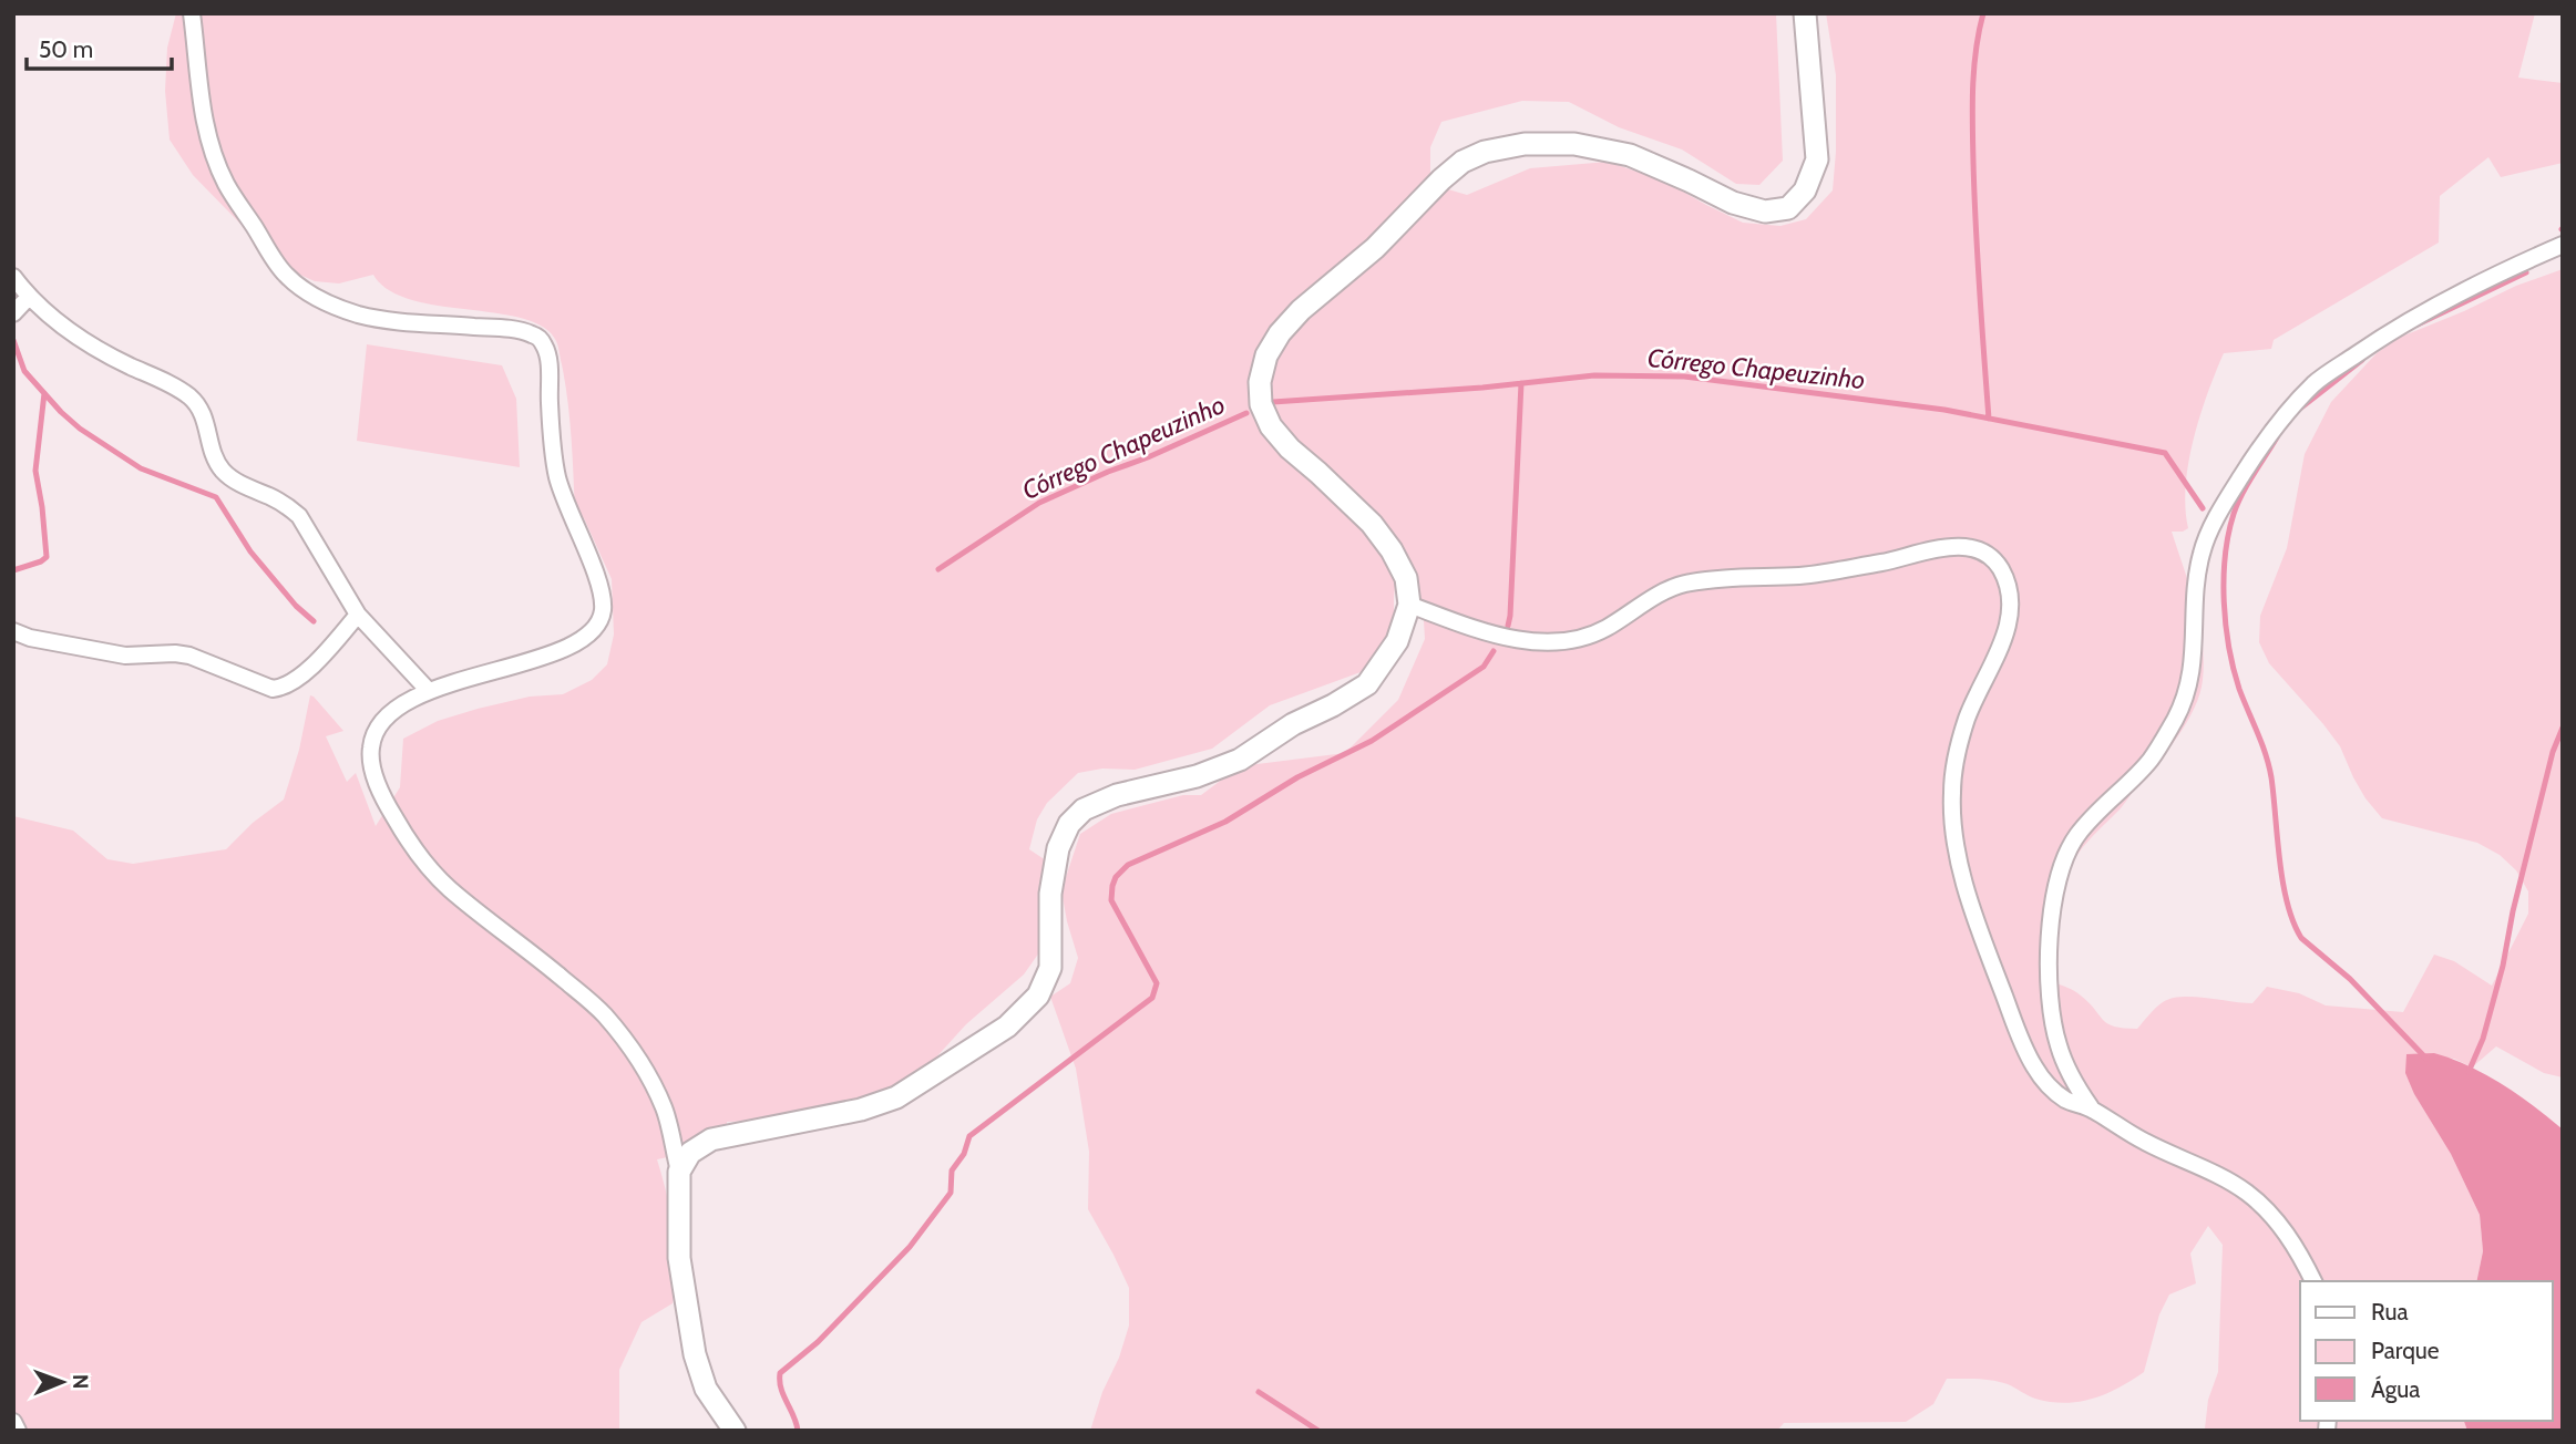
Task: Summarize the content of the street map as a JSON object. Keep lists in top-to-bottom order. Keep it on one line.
{"water":["Córrego Chapeuzinho"],"legend":["Rua","Parque","Água"],"scale_bar":"50 m","north":"right"}
